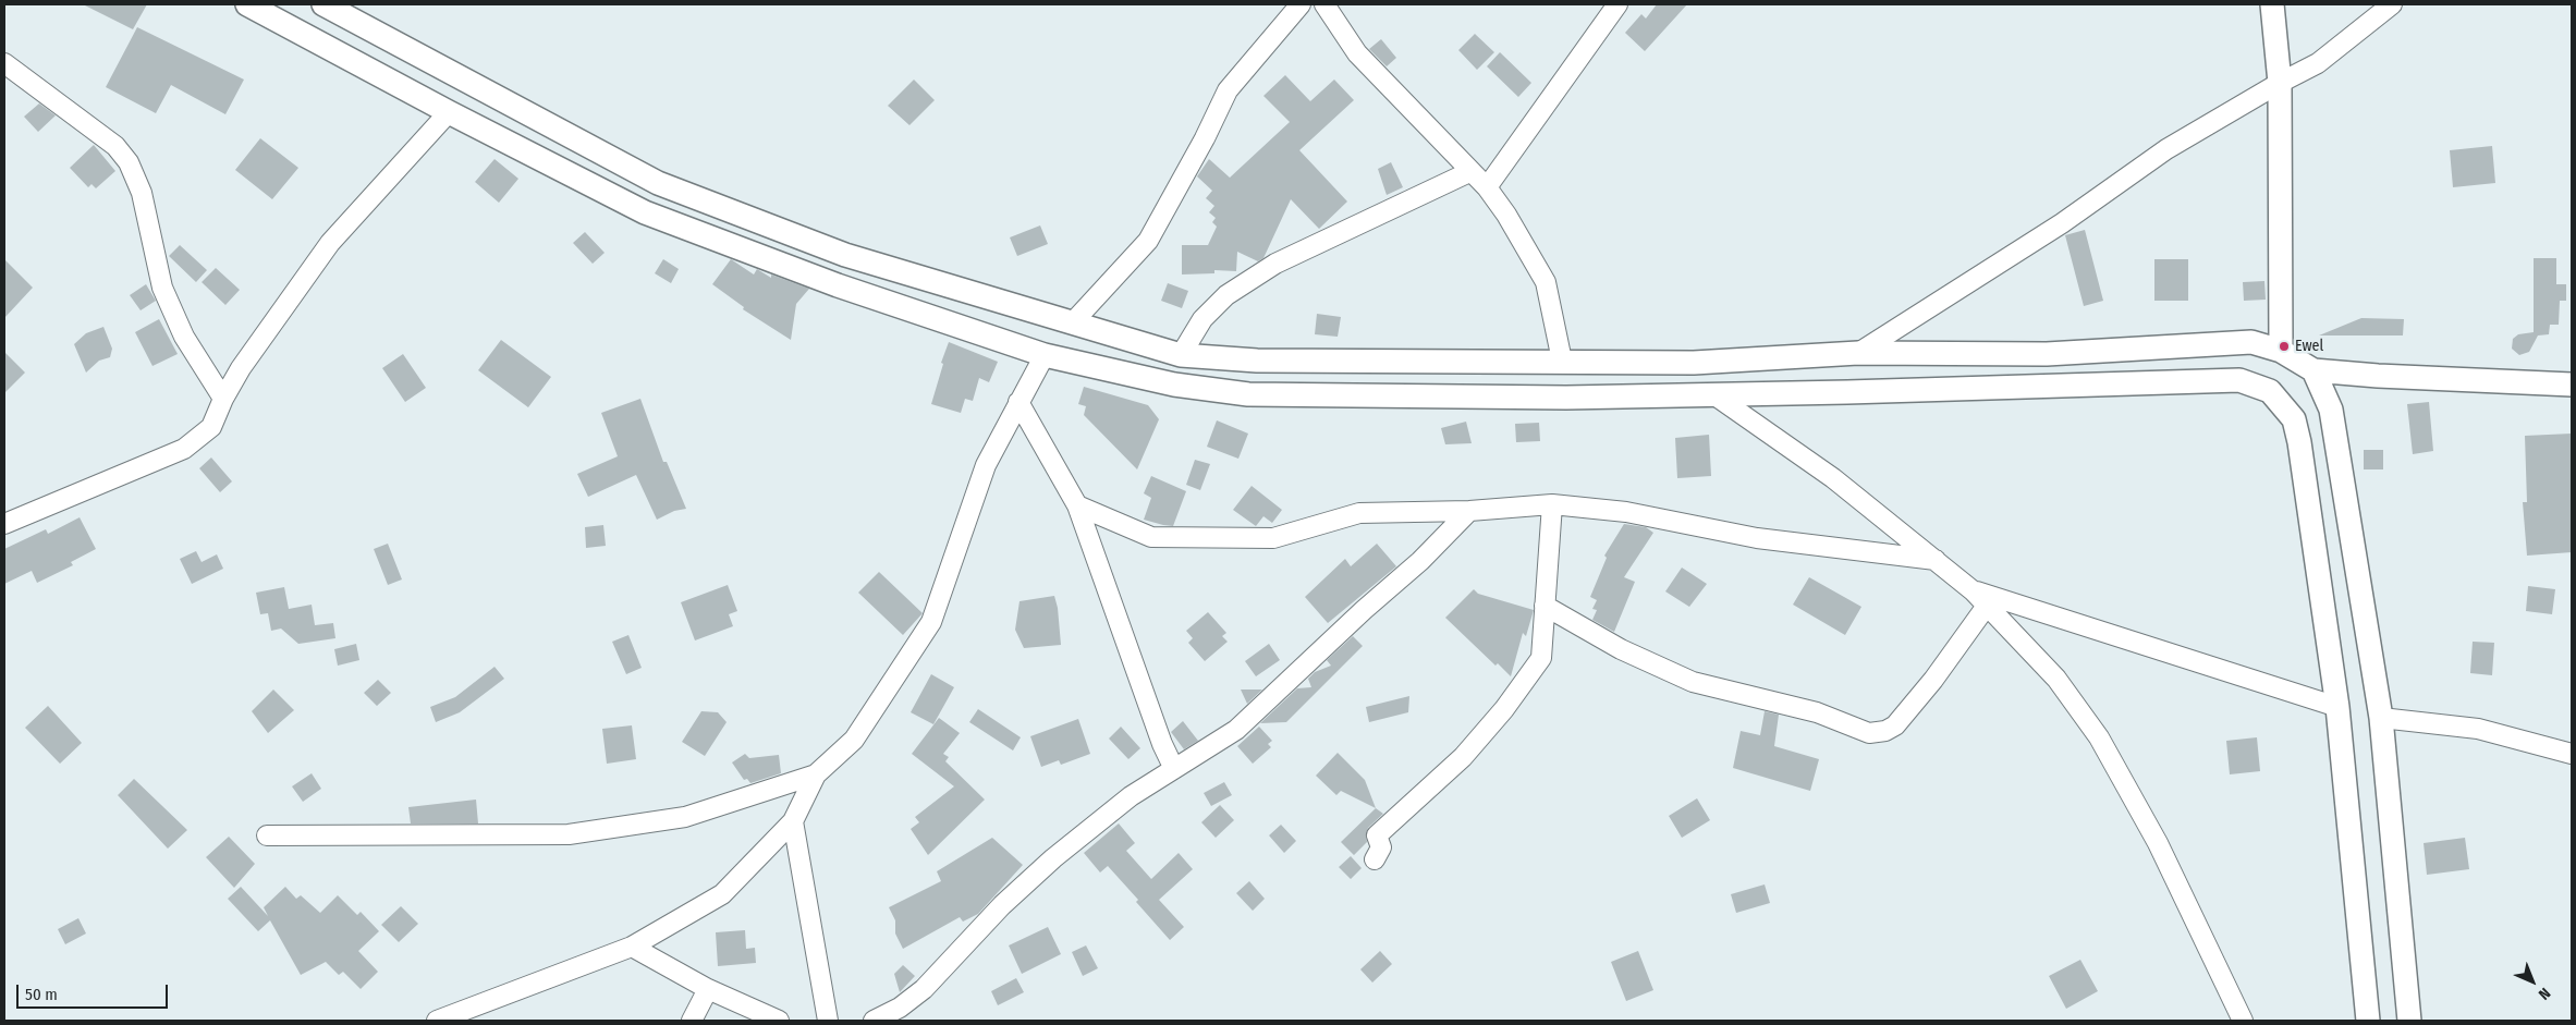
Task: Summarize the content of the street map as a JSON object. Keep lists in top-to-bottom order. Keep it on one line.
{"places":["Ewel"],"scale_bar":"50 m","north":"bottom right"}
